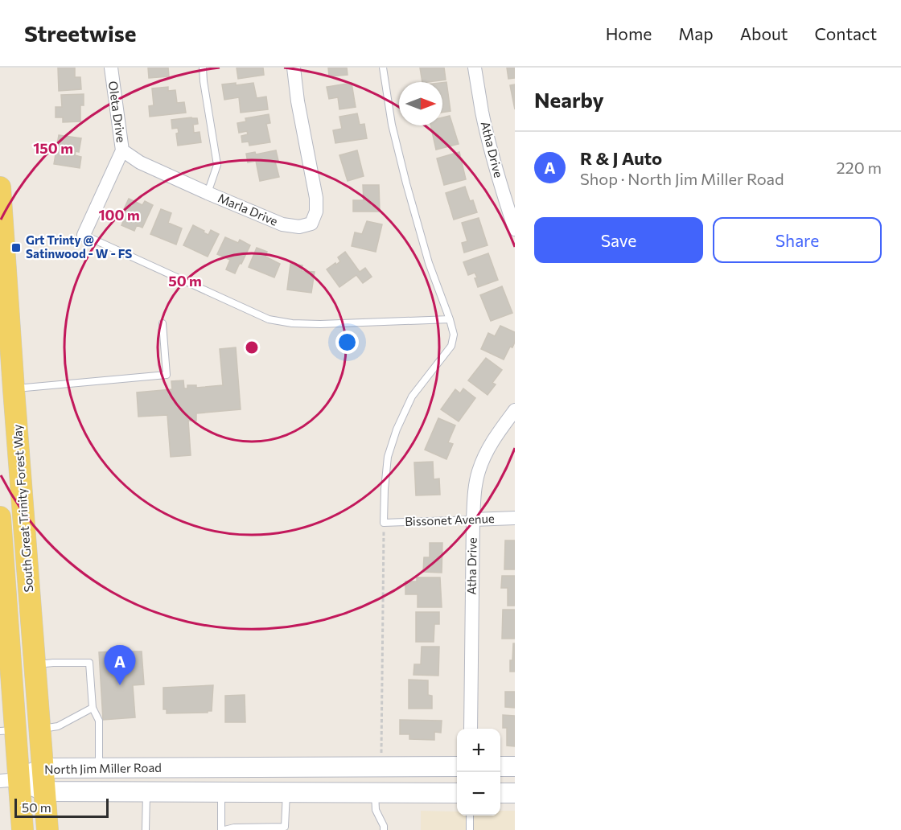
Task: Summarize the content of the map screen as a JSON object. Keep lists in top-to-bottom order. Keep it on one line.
{"streets":{"main road":["South Great Trinity Forest Way","North Jim Miller Road"],"street":["Oleta Drive","Atha Drive","Marla Drive","Bissonet Avenue"]},"crossings":[["Oleta Drive","Marla Drive"],["Atha Drive","Bissonet Avenue"],["South Great Trinity Forest Way","North Jim Miller Road"]],"places":{"transit":["Grt Trinty @ Satinwood - W - FS"]},"scale_bar":"50 m","north":"right","page":{"header":"Streetwise","nav":["Home","Map","About","Contact"],"heading":"Nearby","list":[{"mark":"A","name":"R & J Auto","note":"Shop · North Jim Miller Road","value":"220 m"}],"buttons":["Save","Share"],"pins":"A","map_buttons":["+","−"],"scale":"50 m"},"rings":["150 m","100 m","50 m"]}
